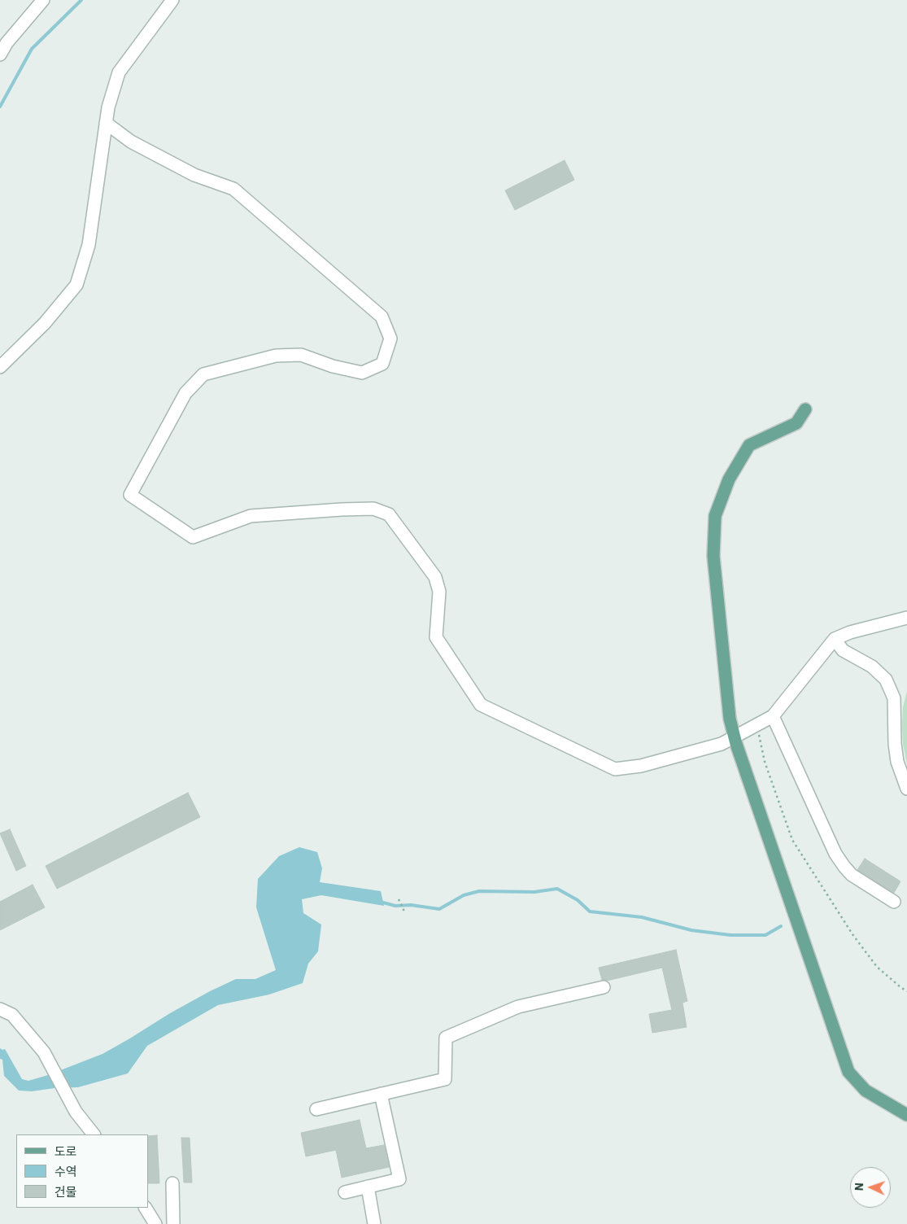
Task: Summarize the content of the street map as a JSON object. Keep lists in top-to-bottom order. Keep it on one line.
{"legend":["도로","수역","건물"],"north":"left"}
